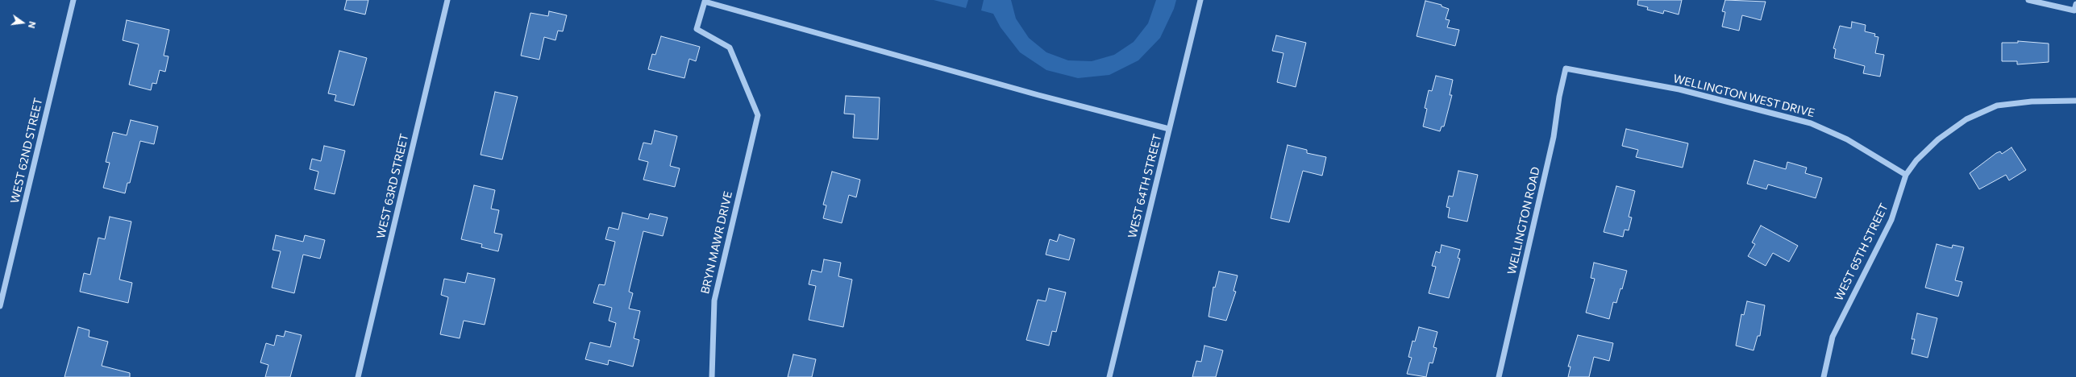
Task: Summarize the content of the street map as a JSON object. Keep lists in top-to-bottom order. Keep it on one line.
{"streets":{"street":["WELLINGTON WEST DRIVE","WEST 62ND STREET","WEST 63RD STREET","WEST 64TH STREET","WELLINGTON ROAD","BRYN MAWR DRIVE","WEST 65TH STREET"]},"crossings":[["WELLINGTON WEST DRIVE","WELLINGTON ROAD"],["WELLINGTON WEST DRIVE","WEST 65TH STREET"]],"north":"right"}
